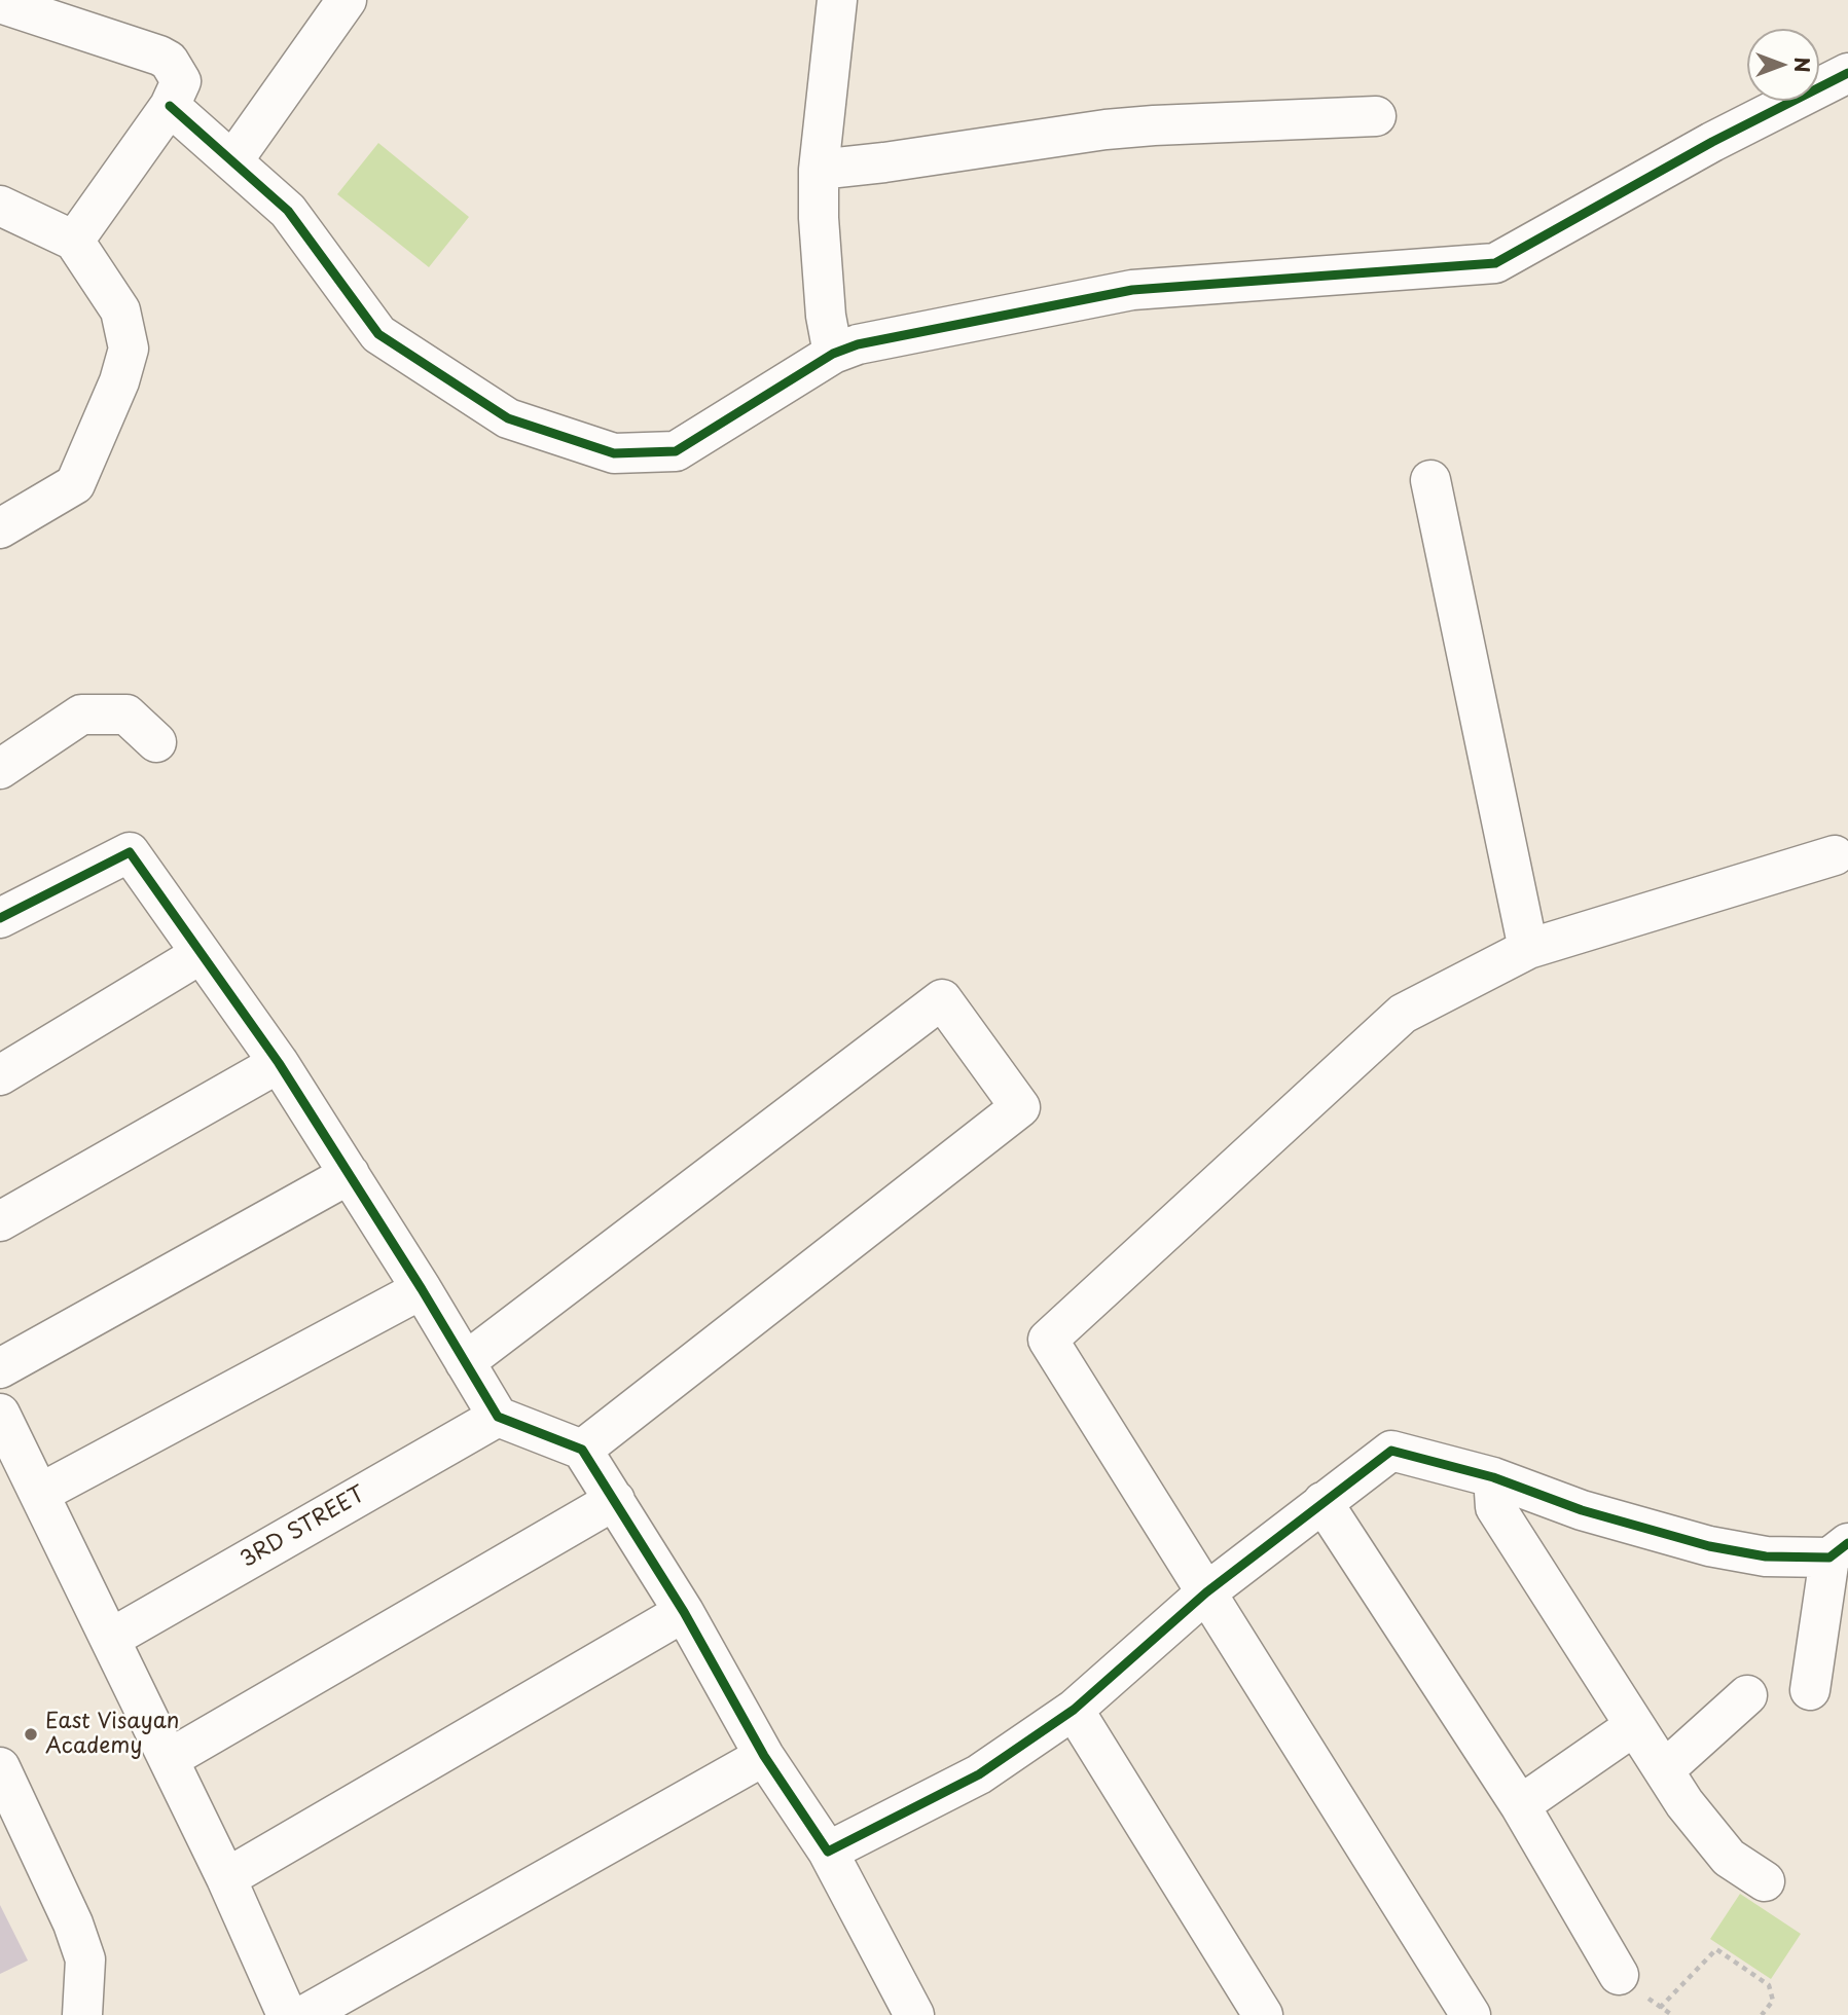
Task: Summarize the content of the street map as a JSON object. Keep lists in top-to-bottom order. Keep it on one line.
{"streets":{"street":["3RD STREET"]},"places":["East Visayan Academy"],"north":"right"}
